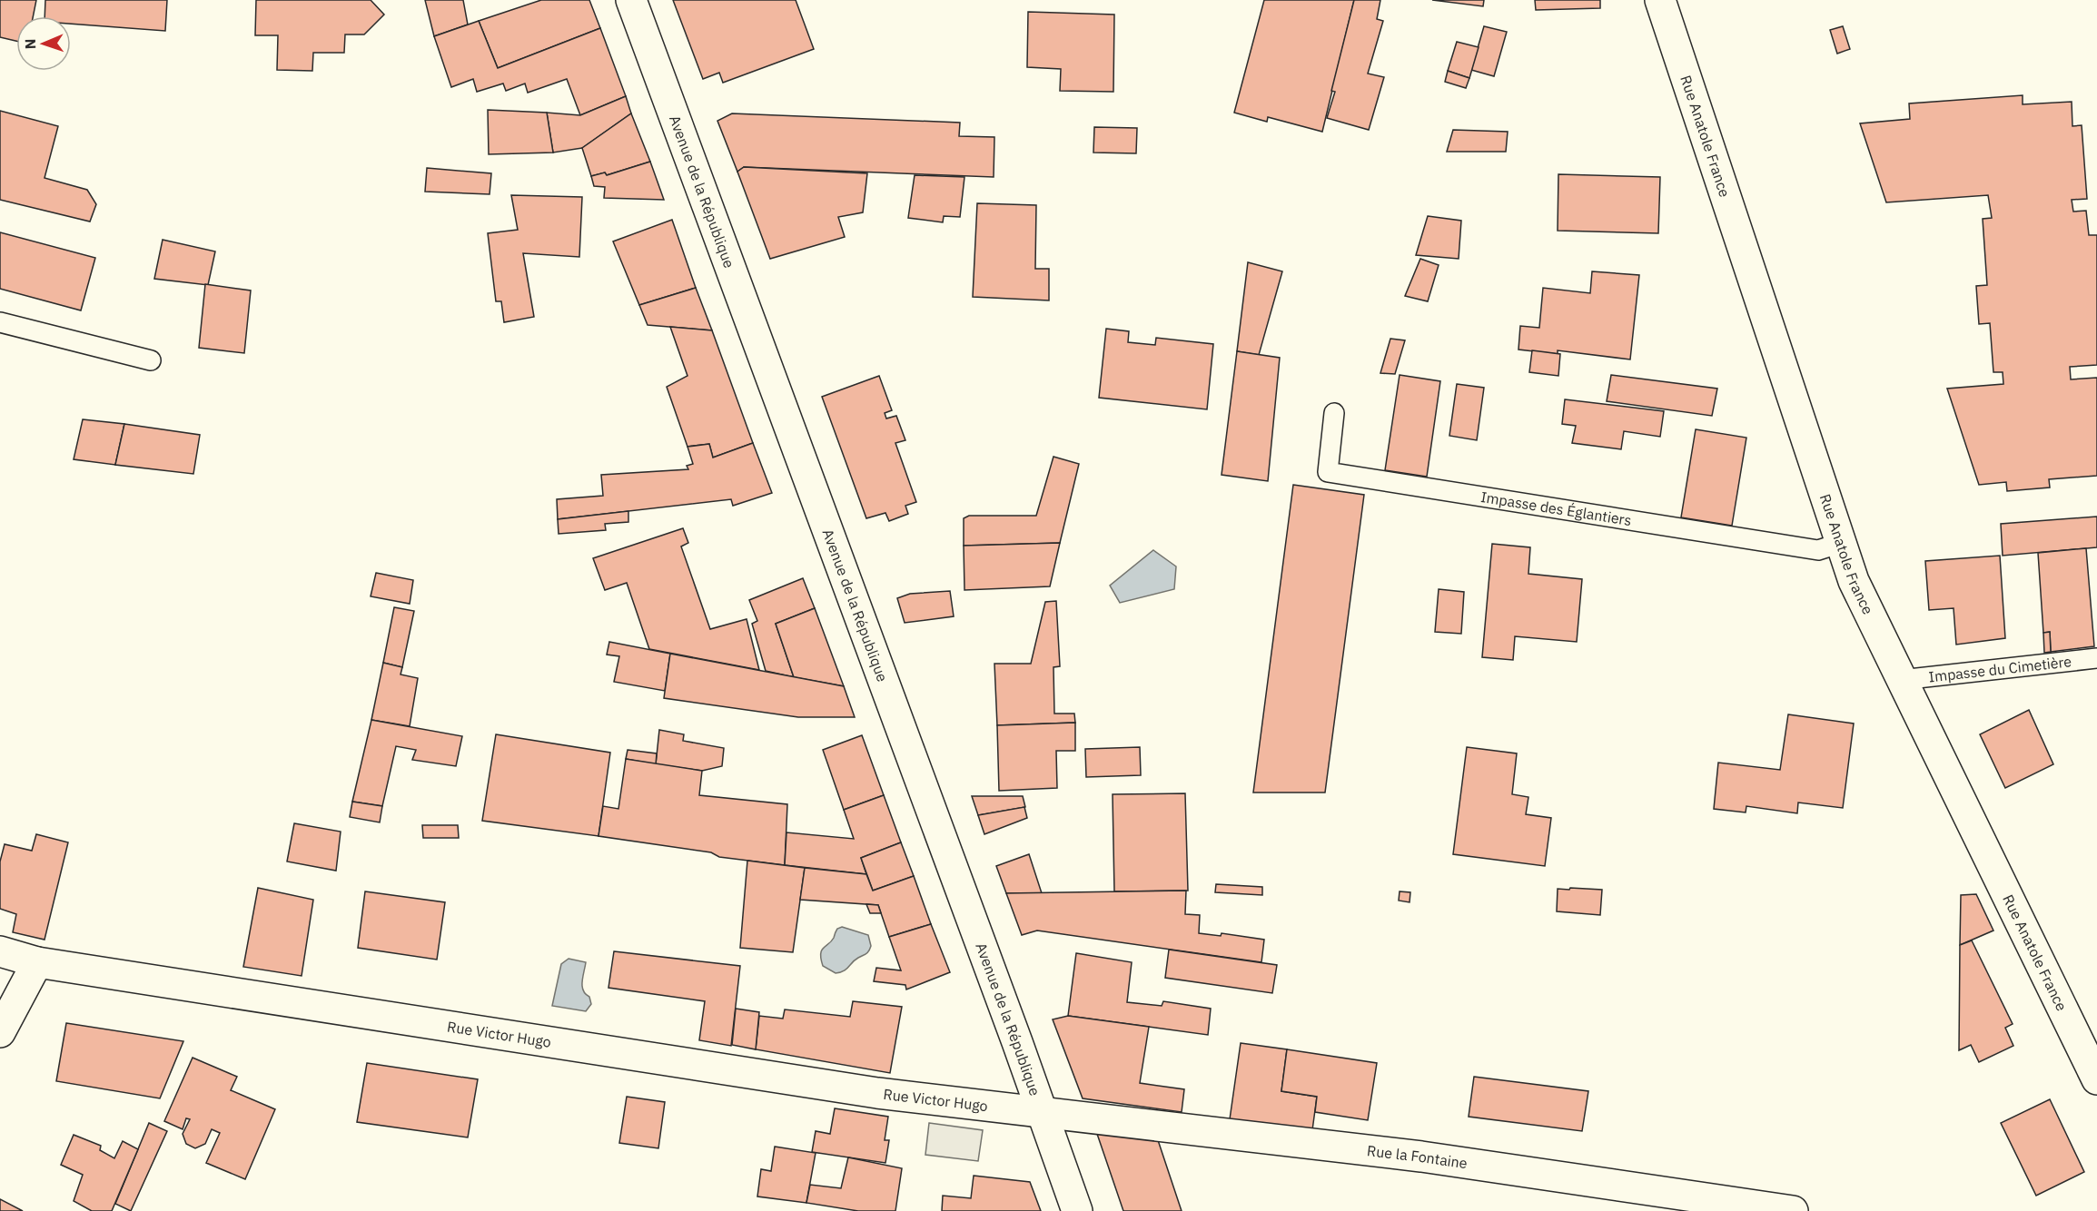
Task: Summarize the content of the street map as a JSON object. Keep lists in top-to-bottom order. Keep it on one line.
{"streets":{"street":["Rue Anatole France","Avenue de la République","Rue Victor Hugo","Rue la Fontaine"],"lane":["Impasse des Églantiers","Impasse du Cimetière"]},"crossings":[["Rue Anatole France","Impasse des Églantiers"],["Rue Anatole France","Impasse du Cimetière"],["Avenue de la République","Rue Victor Hugo"],["Avenue de la République","Rue la Fontaine"],["Rue Victor Hugo","Rue la Fontaine"]],"north":"left"}
